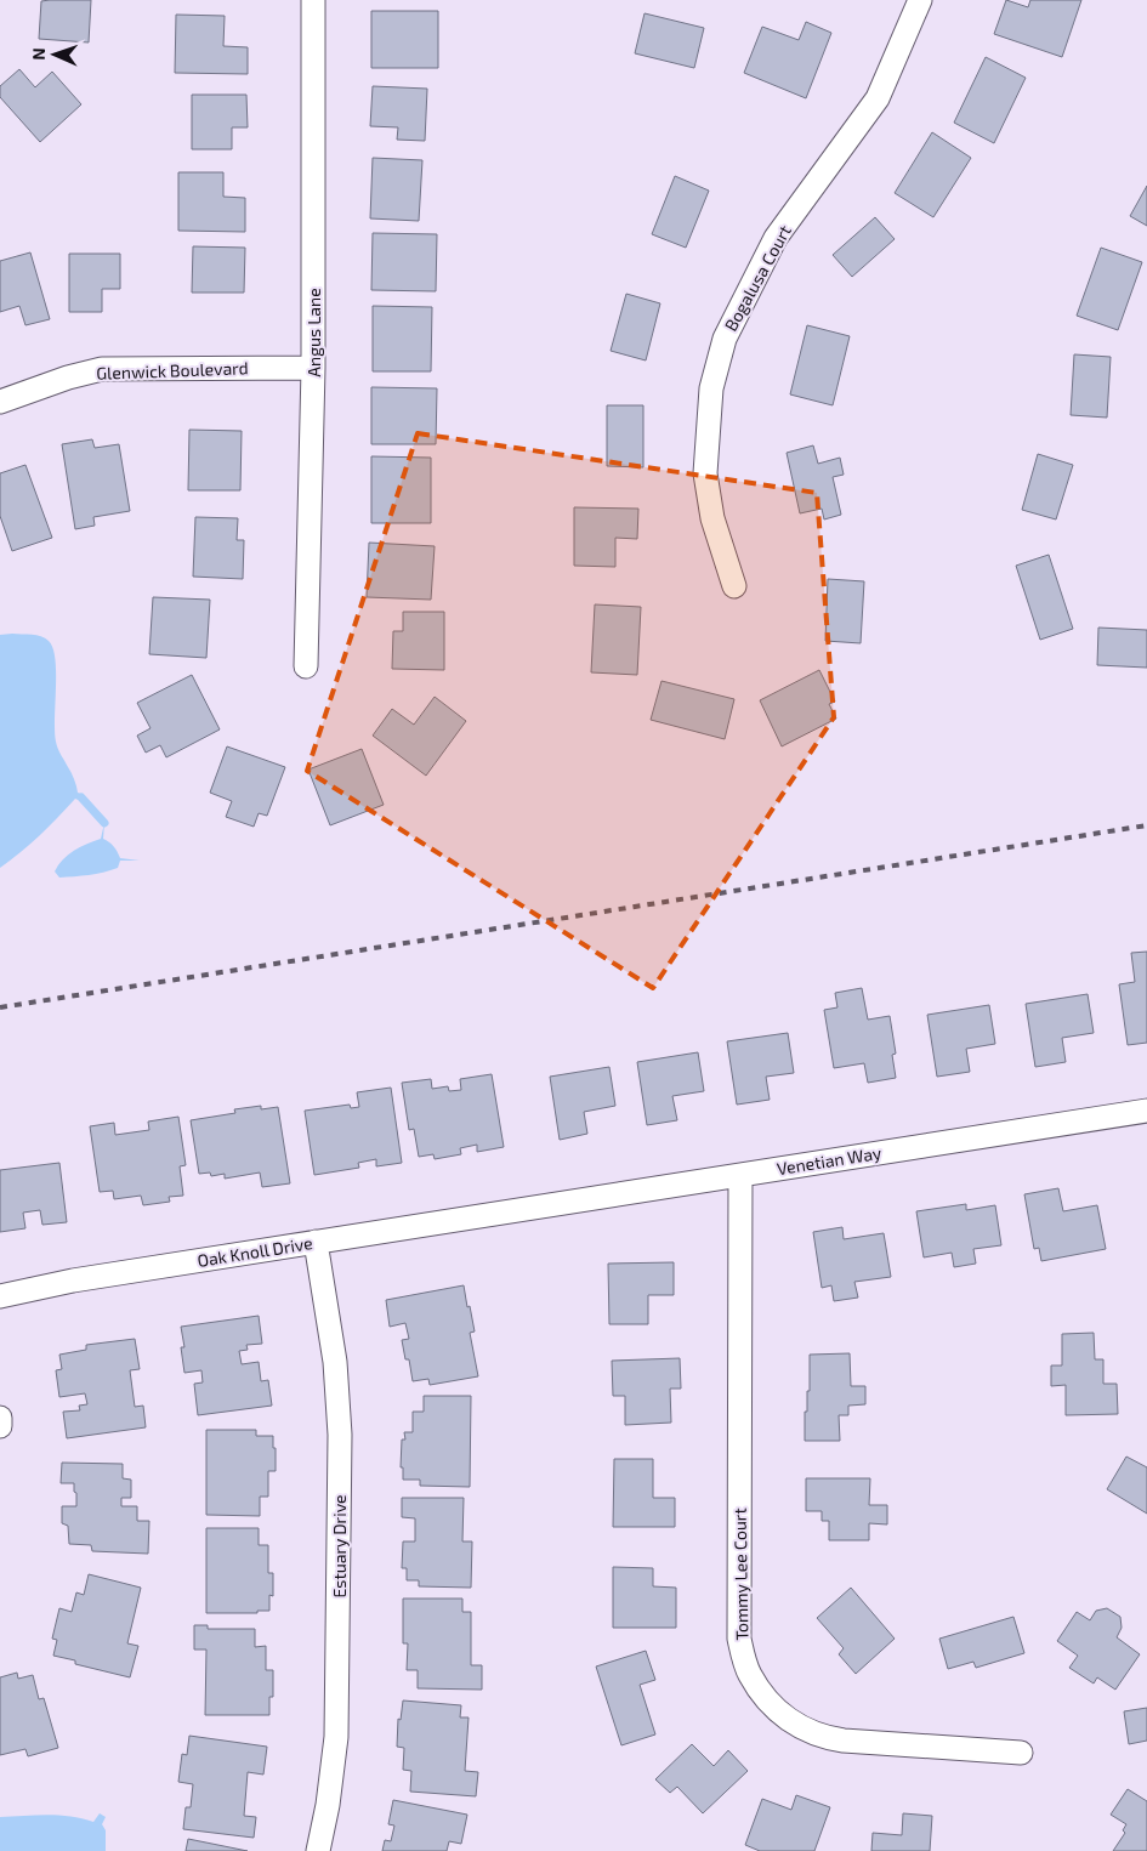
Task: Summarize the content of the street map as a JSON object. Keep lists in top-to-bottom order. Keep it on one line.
{"streets":{"street":["Bogalusa Court","Angus Lane","Glenwick Boulevard","Venetian Way","Oak Knoll Drive","Estuary Drive","Tommy Lee Court"]},"crossings":[["Angus Lane","Glenwick Boulevard"],["Venetian Way","Oak Knoll Drive"],["Venetian Way","Tommy Lee Court"],["Oak Knoll Drive","Estuary Drive"]],"north":"left"}
